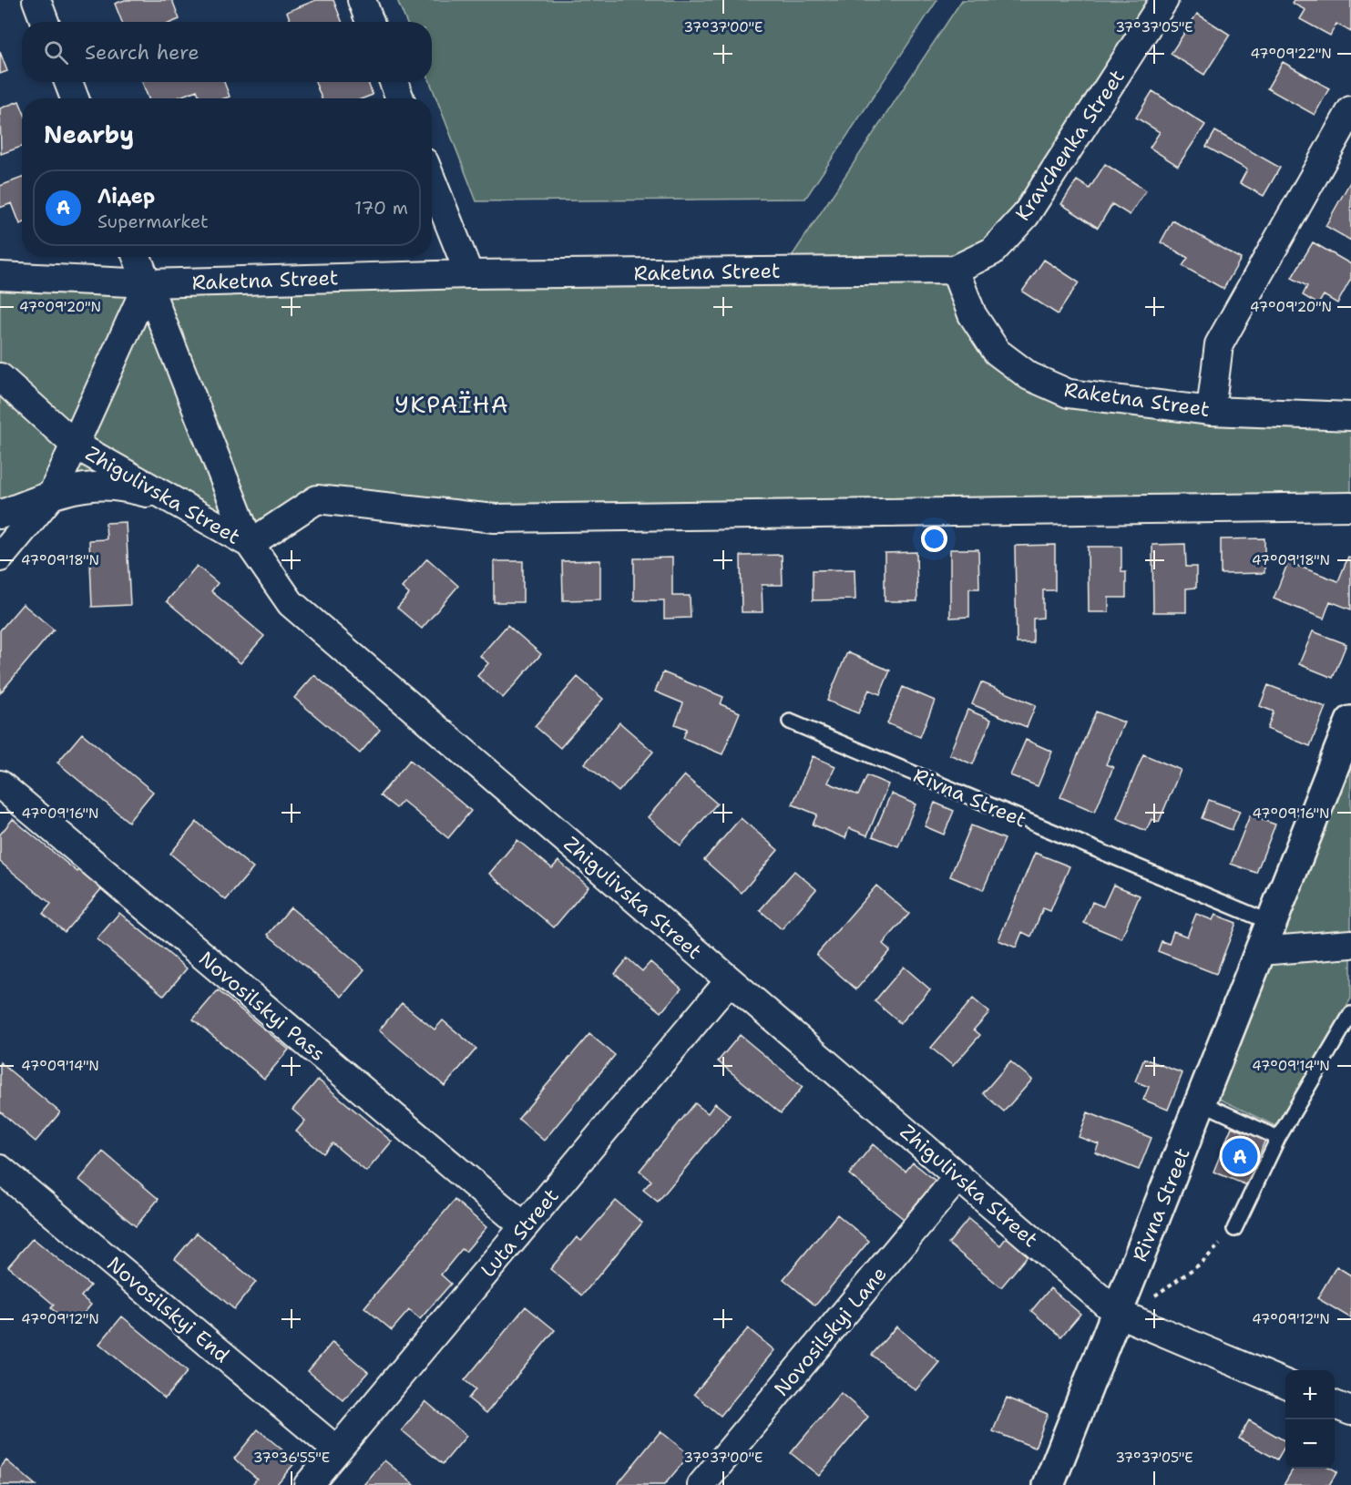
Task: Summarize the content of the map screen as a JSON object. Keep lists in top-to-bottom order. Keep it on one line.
{"streets":{"street":["Kravchenka Street","Raketna Street","Zhigulivska Street","Rivna Street","Novosilskyi Pass","Luta Street","Novosilskyi End","Novosilskyi Lane"]},"crossings":[["Kravchenka Street","Raketna Street"],["Zhigulivska Street","Rivna Street"],["Zhigulivska Street","Luta Street"],["Zhigulivska Street","Novosilskyi Lane"],["Novosilskyi Pass","Luta Street"],["Luta Street","Novosilskyi End"]],"districts":["УКРАЇНА"],"page":{"search":"Search here","heading":"Nearby","list":[{"mark":"A","name":"Лідер","note":"Supermarket","value":"170 m"}],"pins":"A","map_buttons":["+","−"]},"coordinates":["37°37'00\"E","37°37'05\"E","47°09'22\"N","47°09'20\"N","47°09'18\"N","47°09'16\"N","47°09'14\"N","47°09'12\"N","37°36'55\"E"]}
